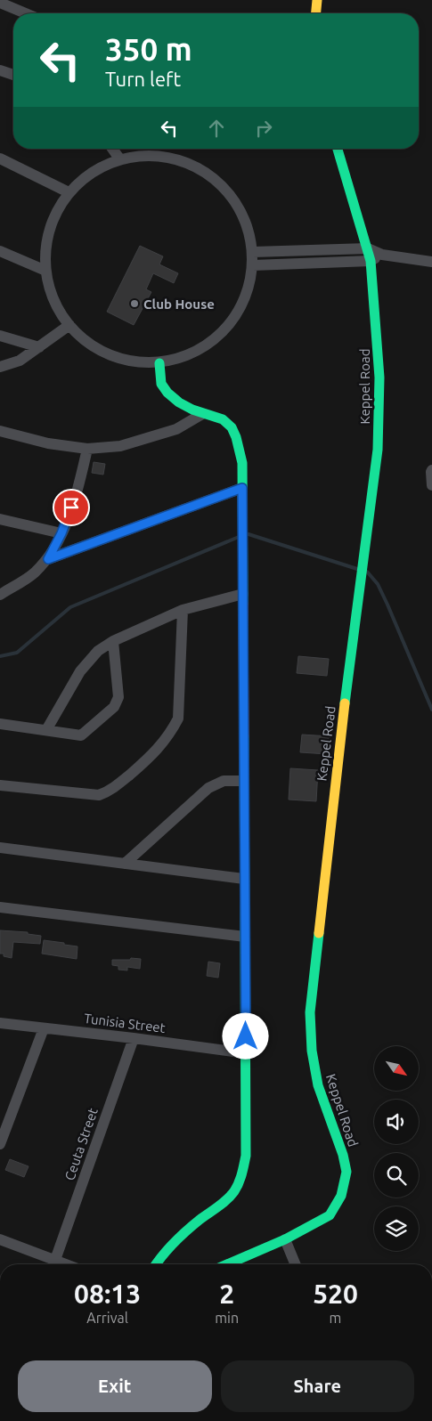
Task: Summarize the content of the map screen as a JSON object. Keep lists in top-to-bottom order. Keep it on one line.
{"streets":{"street":["Keppel Road","Tunisia Street","Ceuta Street"]},"crossings":[["Tunisia Street","Ceuta Street"]],"places":["Club House"],"north":"bottom right","page":{"turn":["350 m","Turn left"],"eta":["08:13","Arrival","2","min","520","m"],"buttons":["Exit","Share"]}}
